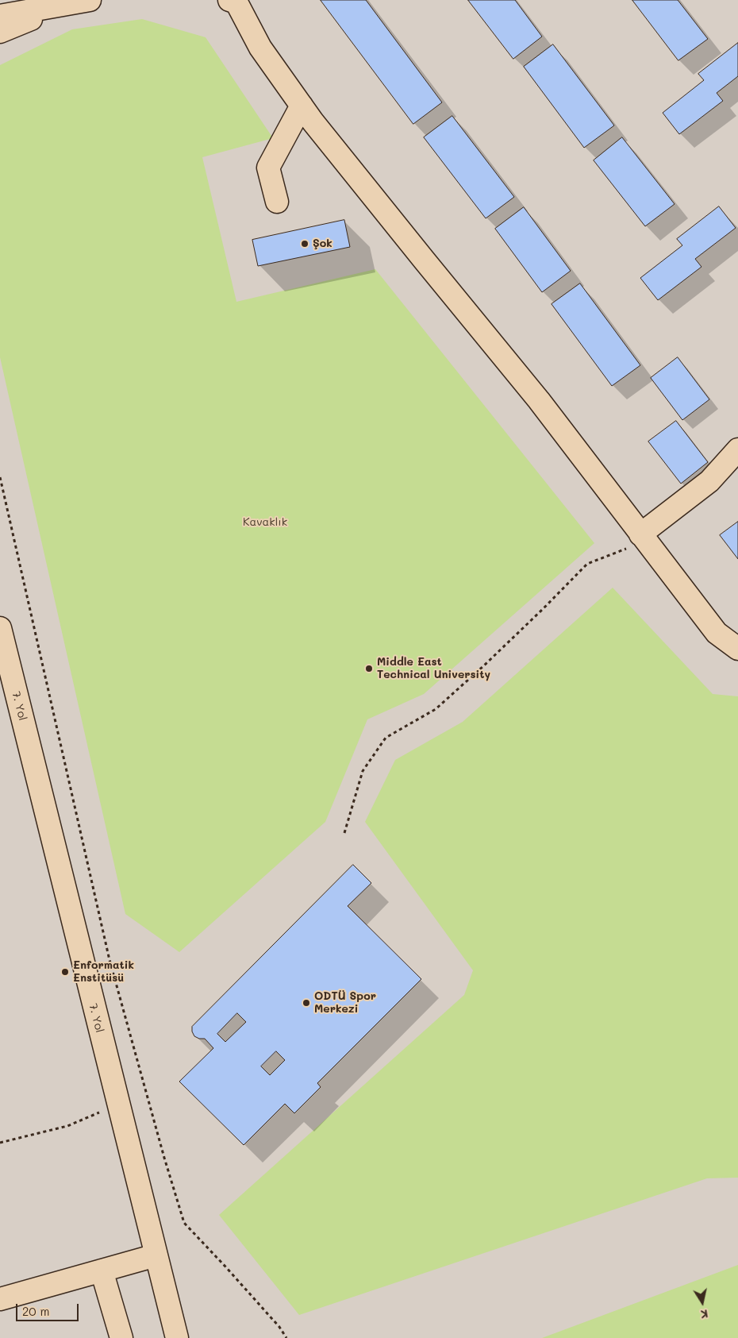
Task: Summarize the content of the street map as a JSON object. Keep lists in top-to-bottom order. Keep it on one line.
{"streets":{"street":["7. Yol"]},"parks":["Kavaklık"],"places":["Şok","Middle East Technical University","Enformatik Enstitüsü","ODTÜ Spor Merkezi"],"scale_bar":"20 m","north":"bottom"}
